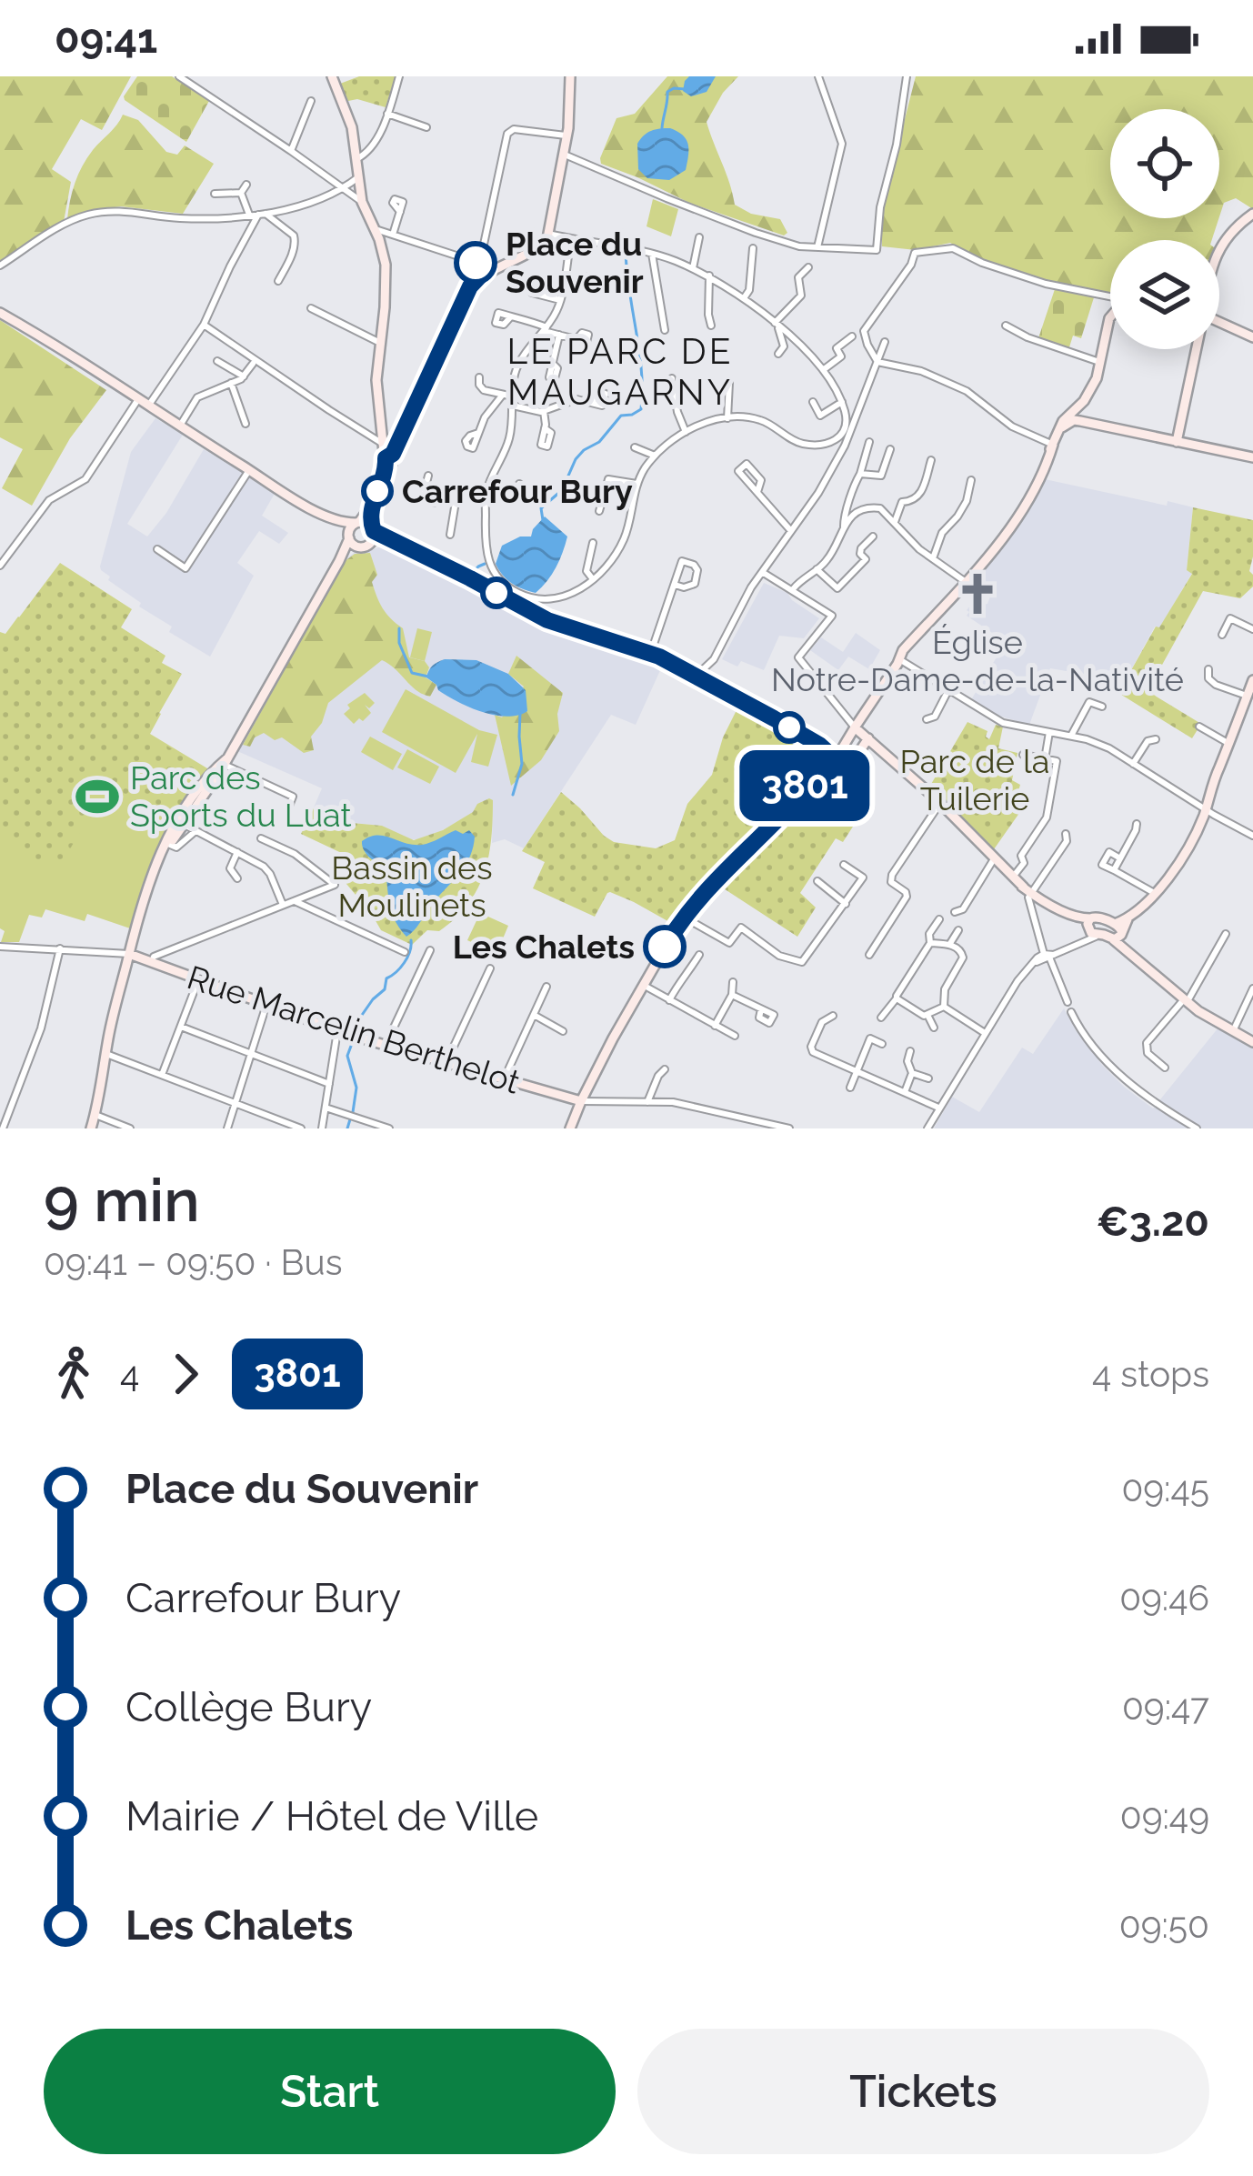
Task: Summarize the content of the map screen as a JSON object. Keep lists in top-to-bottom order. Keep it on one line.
{"streets":{"main road":["Rue Marcelin Berthelot"]},"districts":["LE PARC DE MAUGARNY"],"parks":["Parc de la Tuilerie","Bassin des Moulinets"],"places":{"other":["Place du Souvenir","Carrefour Bury","Les Chalets"],"church":["Église Notre-Dame-de-la-Nativité"],"sports":["Parc des Sports du Luat"]},"lines":["bus line 3801"],"page":{"status":"09:41","on_map":"3801","heading":["9 min","09:41 – 09:50 · Bus","€3.20"],"legs":["4","3801","4 stops"],"list":[{"name":"Place du Souvenir","value":"09:45"},{"name":"Carrefour Bury","value":"09:46"},{"name":"Collège Bury","value":"09:47"},{"name":"Mairie / Hôtel de Ville","value":"09:49"},{"name":"Les Chalets","value":"09:50"}],"buttons":["Start","Tickets"]}}
